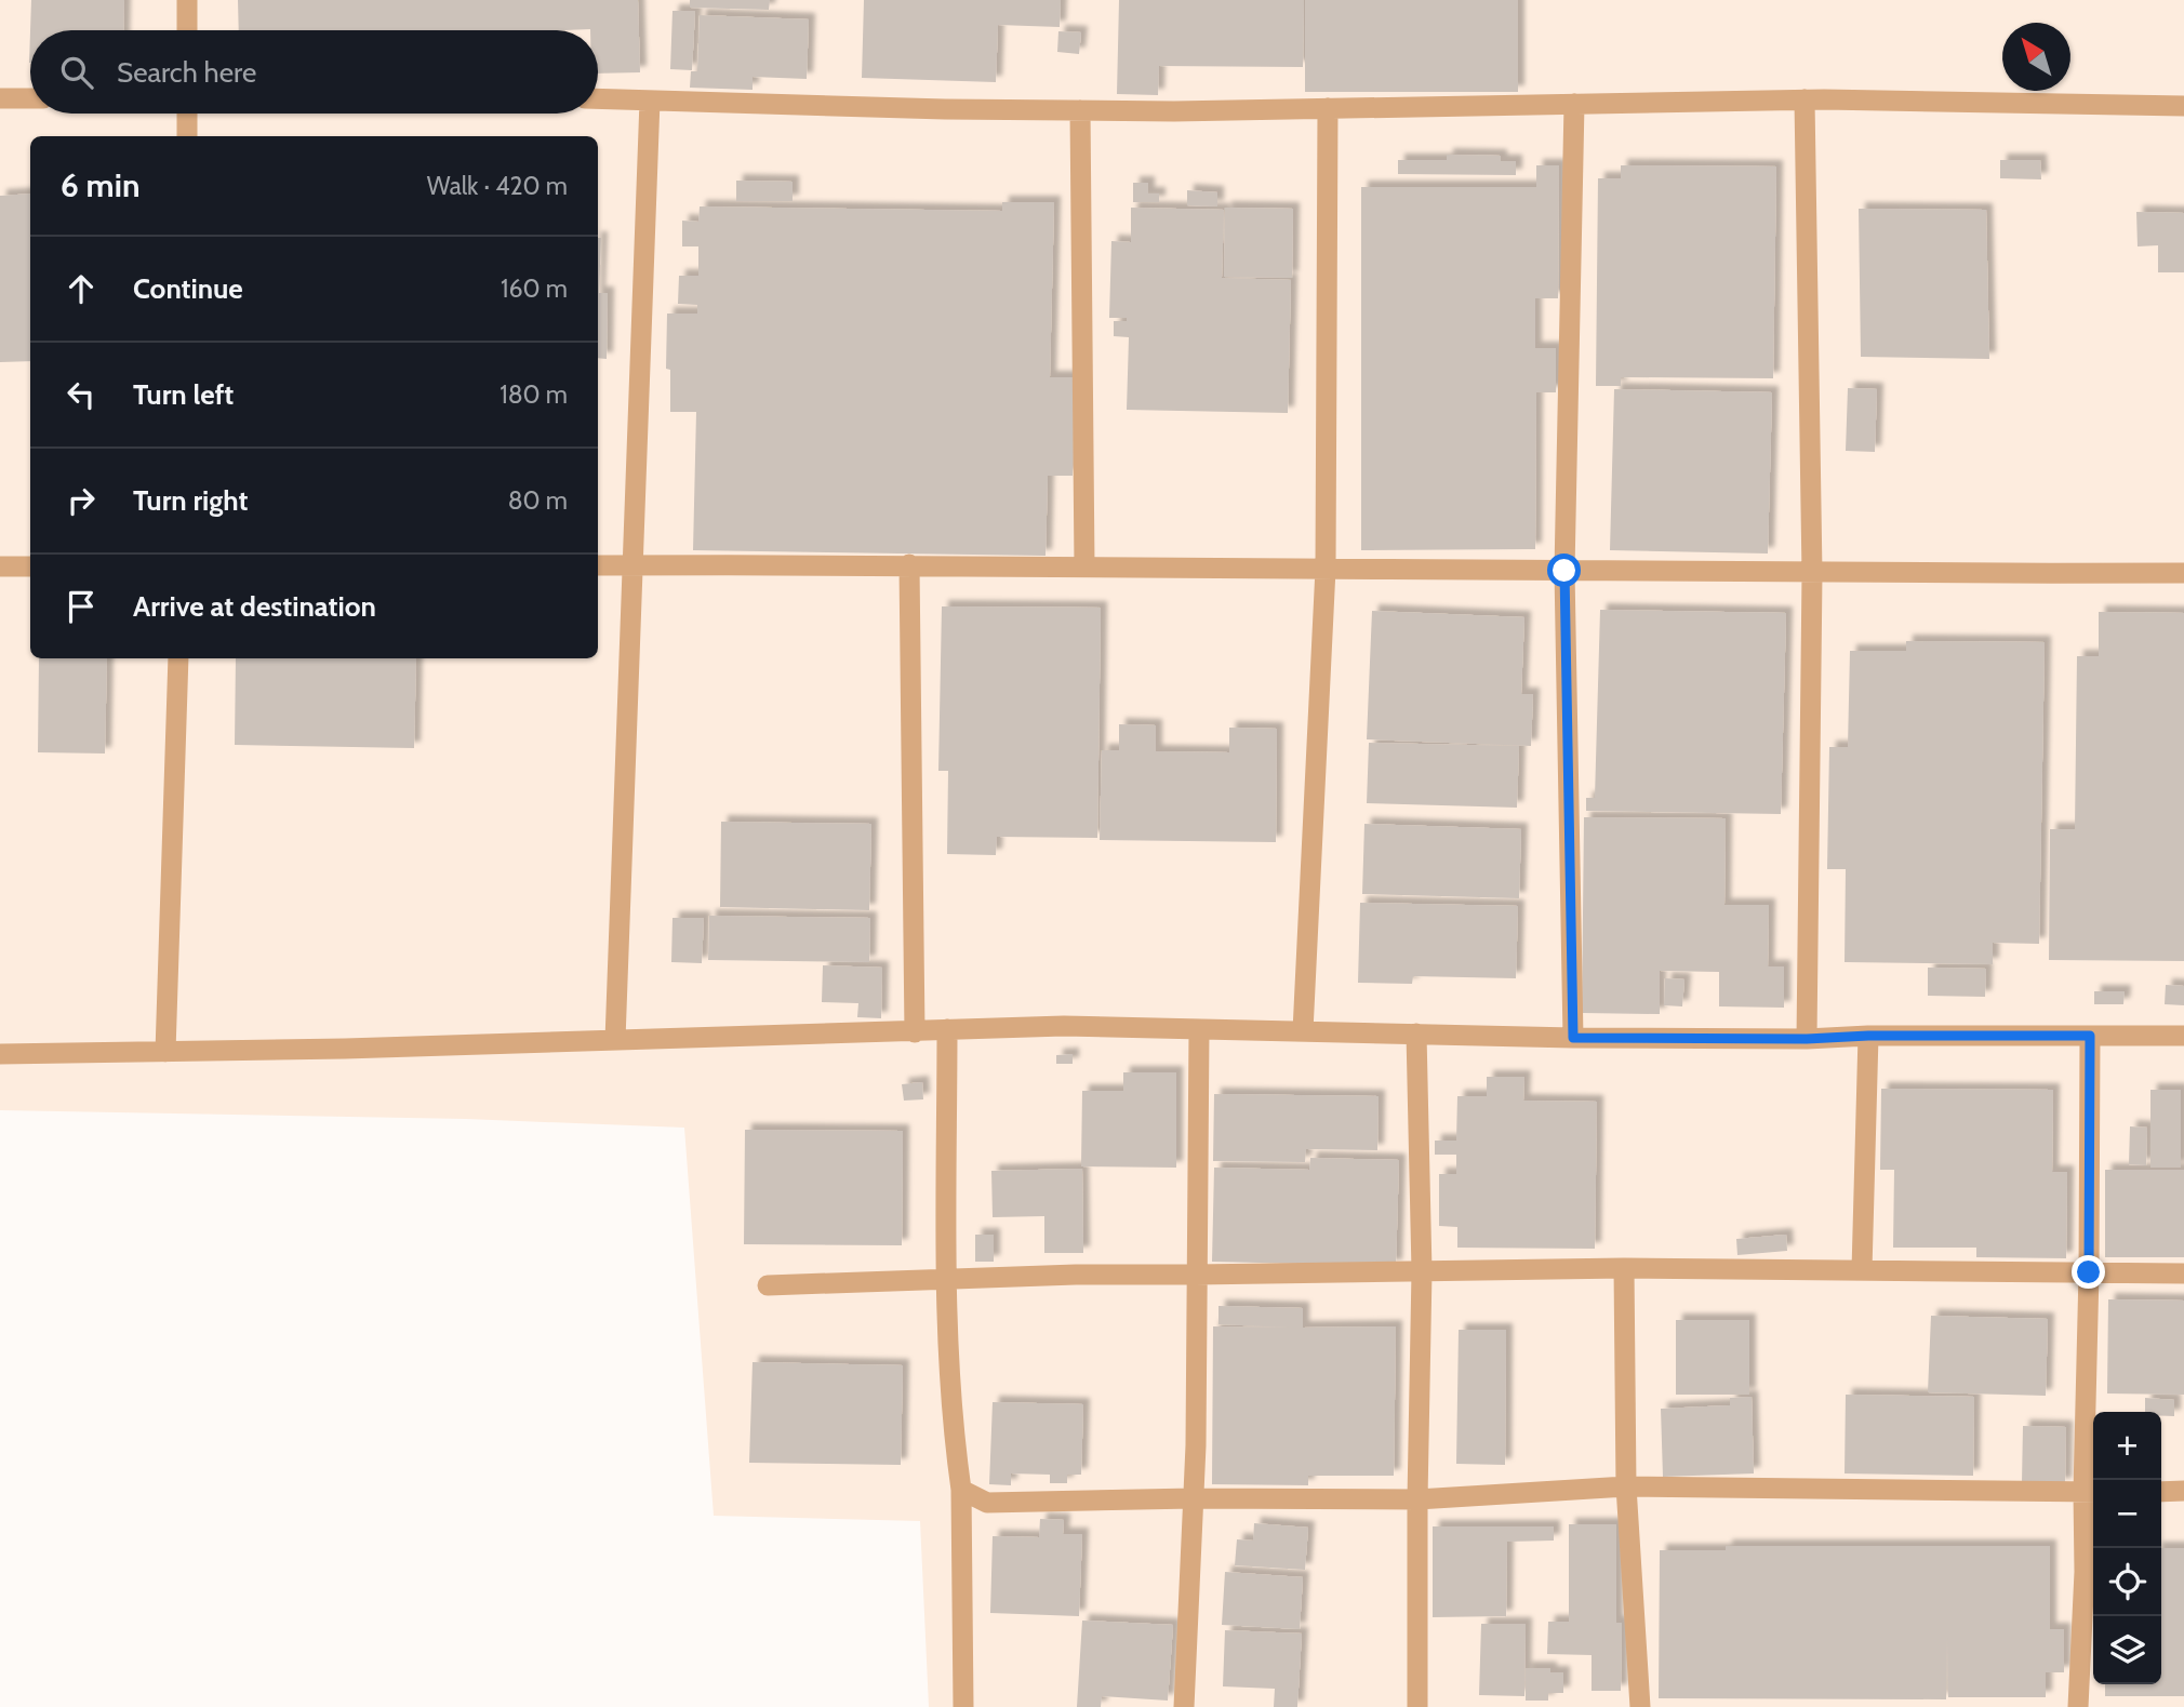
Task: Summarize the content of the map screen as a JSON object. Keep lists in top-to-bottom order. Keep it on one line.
{"north":"top left","page":{"search":"Search here","heading":["6 min","Walk · 420 m"],"list":[["Continue","160 m"],["Turn left","180 m"],["Turn right","80 m"],"Arrive at destination"],"map_buttons":["+","−"]}}
